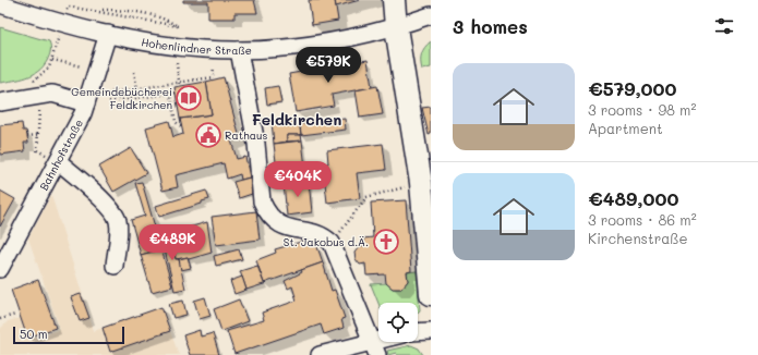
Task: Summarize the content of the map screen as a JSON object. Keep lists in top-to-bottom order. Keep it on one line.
{"streets":{"street":["Hohenlindner Straße","Bahnhofstraße"]},"crossings":[["Hohenlindner Straße","Bahnhofstraße"]],"districts":["Feldkirchen"],"places":{"library":["Gemeindebücherei Feldkirchen"],"public building":["Rathaus"],"church":["St. Jakobus d.Ä."]},"scale_bar":"50 m","page":{"heading":"3 homes","price":["€579K","€404K","€489K"],"list":[{"name":"€579,000","note":"3 rooms · 98 m² · Apartment"},{"name":"€489,000","note":"3 rooms · 86 m² · Kirchenstraße"}],"scale":"50 m"}}
